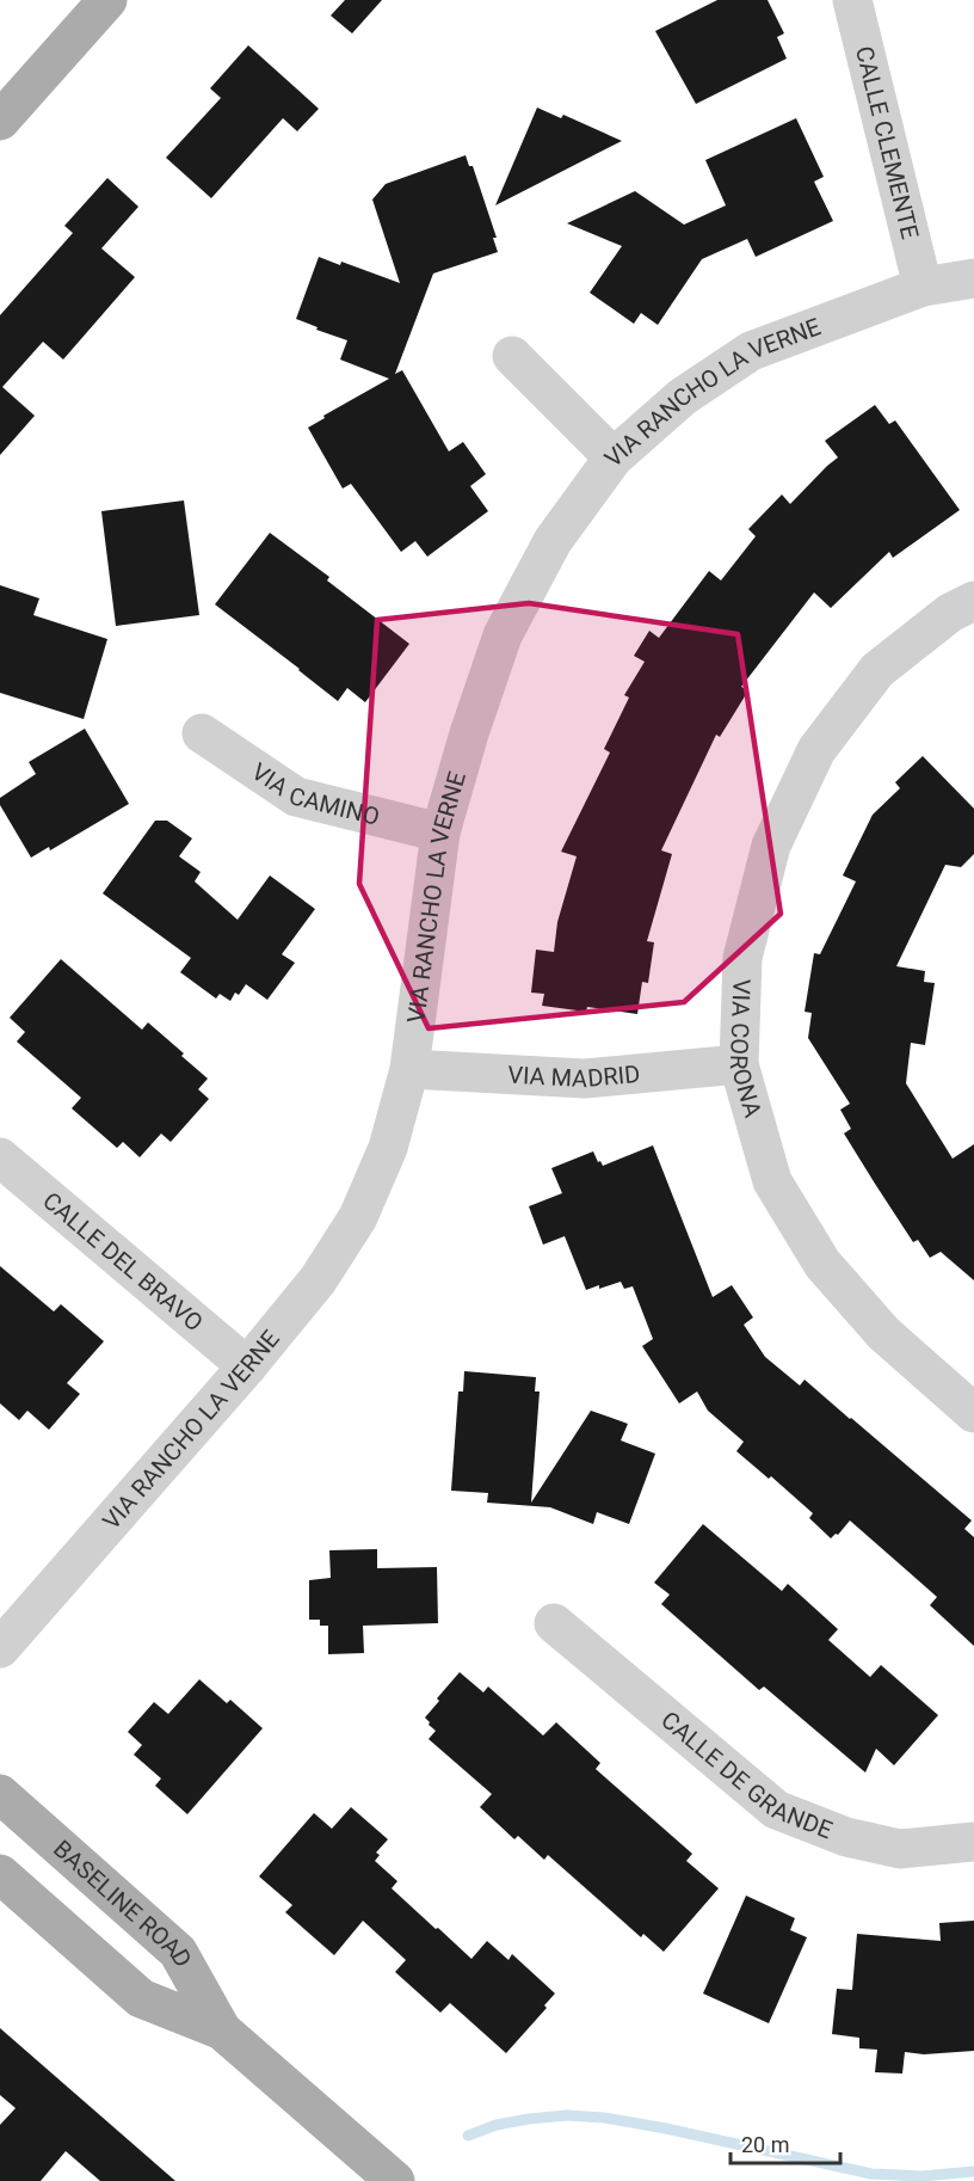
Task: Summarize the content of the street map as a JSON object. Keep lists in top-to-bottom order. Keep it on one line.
{"streets":{"main road":["BASELINE ROAD"],"street":["CALLE CLEMENTE","VIA RANCHO LA VERNE","VIA CAMINO","VIA CORONA","VIA MADRID","CALLE DEL BRAVO","CALLE DE GRANDE"]},"crossings":[["CALLE CLEMENTE","VIA RANCHO LA VERNE"],["VIA RANCHO LA VERNE","VIA CAMINO"],["VIA RANCHO LA VERNE","VIA MADRID"],["VIA RANCHO LA VERNE","CALLE DEL BRAVO"],["VIA CORONA","VIA MADRID"]],"scale_bar":"20 m"}
